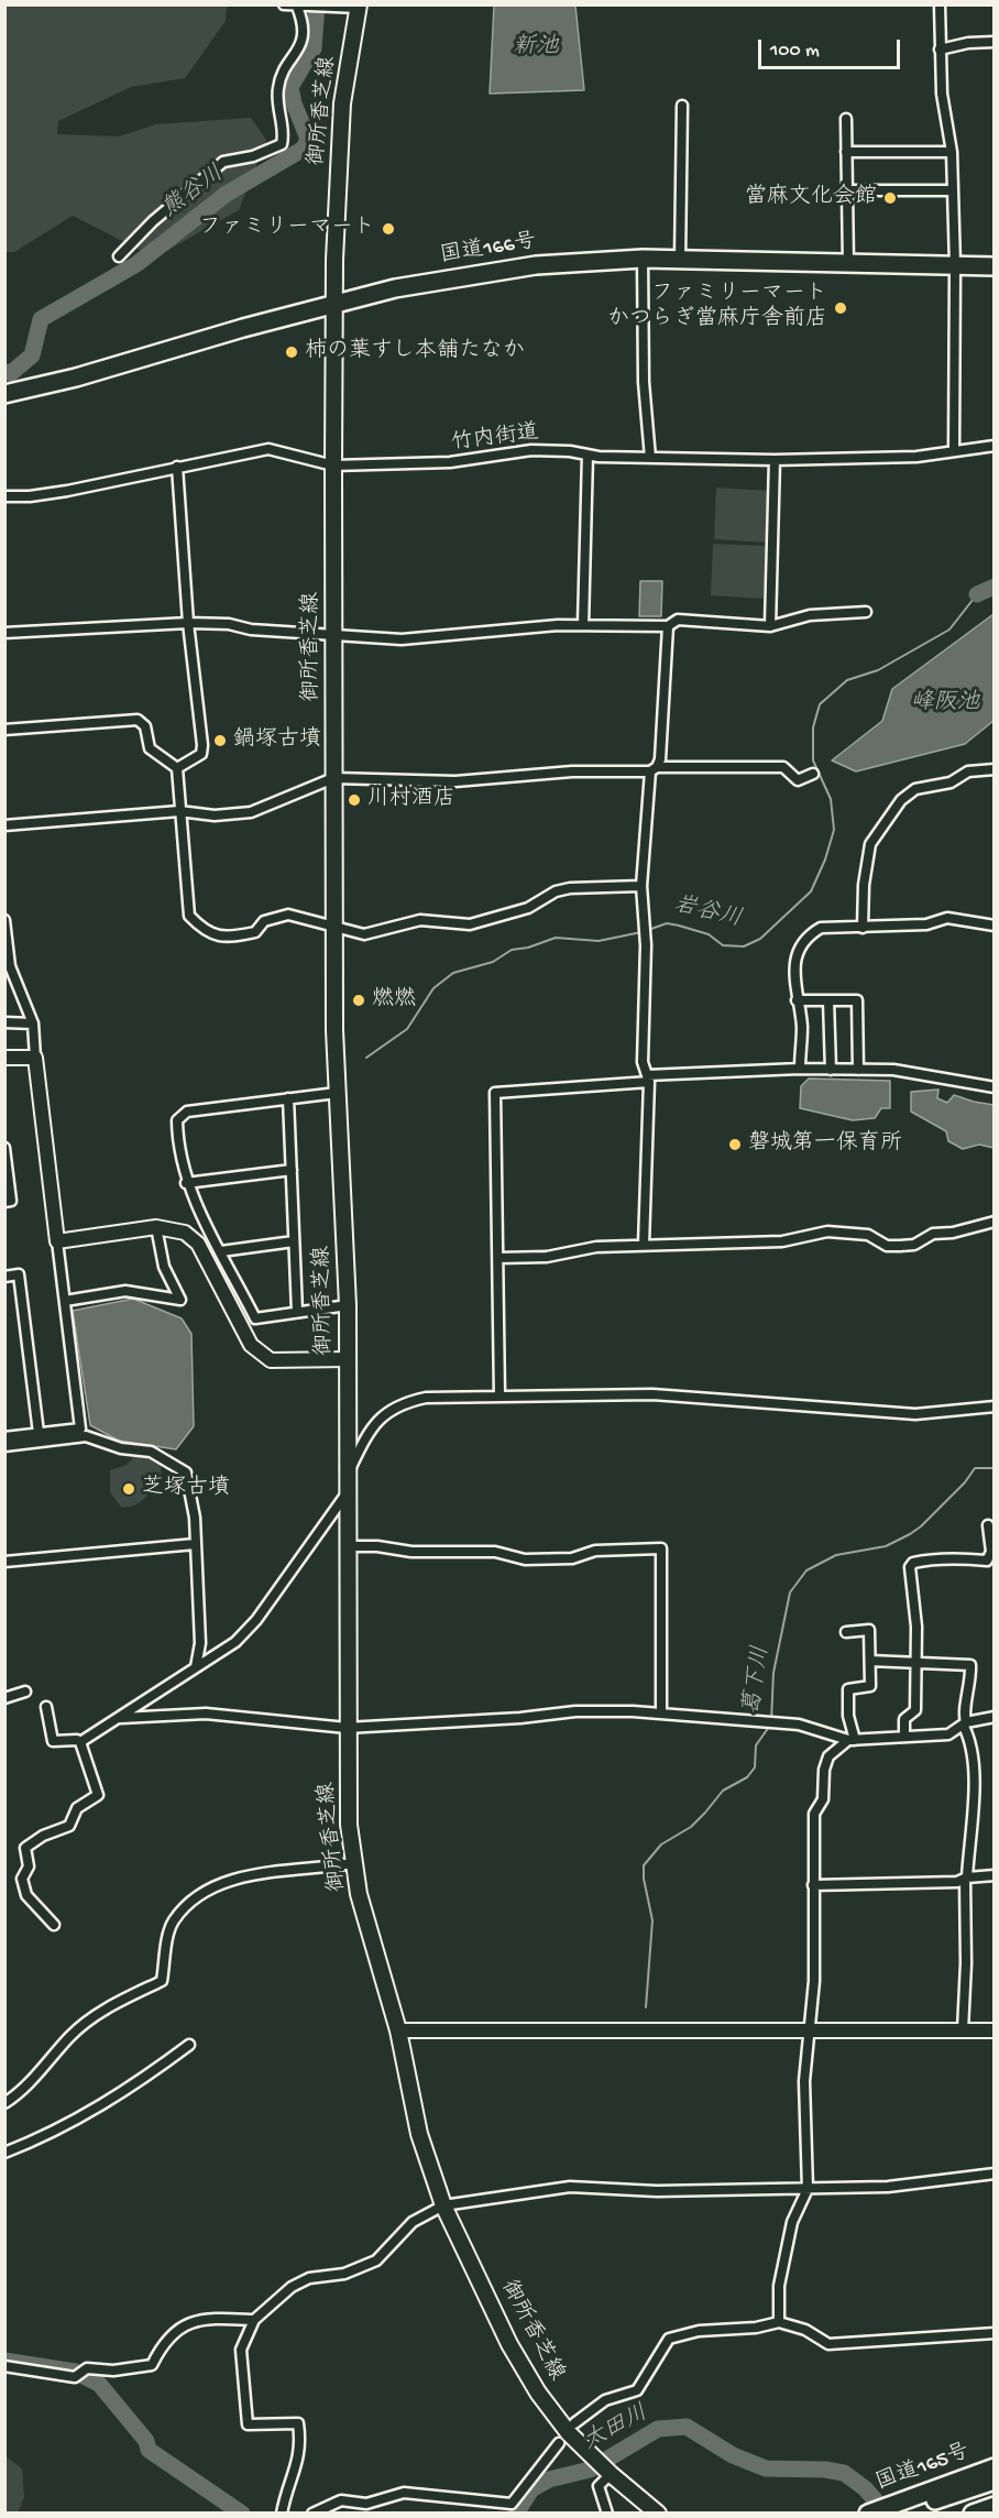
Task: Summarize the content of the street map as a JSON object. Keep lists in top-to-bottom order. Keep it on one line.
{"streets":{"highway":["国道166号","国道165号"],"main road":["御所香芝線"],"street":["竹内街道"]},"crossings":[["御所香芝線","国道166号"],["御所香芝線","竹内街道"]],"water":["新池","熊谷川","峰阪池","岩谷川","葛下川","太田川"],"places":["當麻文化会館","ファミリーマート","ファミリーマート かつらぎ當麻庁舎前店","柿の葉すし本舗たなか","鍋塚古墳","川村酒店","燃燃","磐城第一保育所","芝塚古墳"],"scale_bar":"100 m"}
